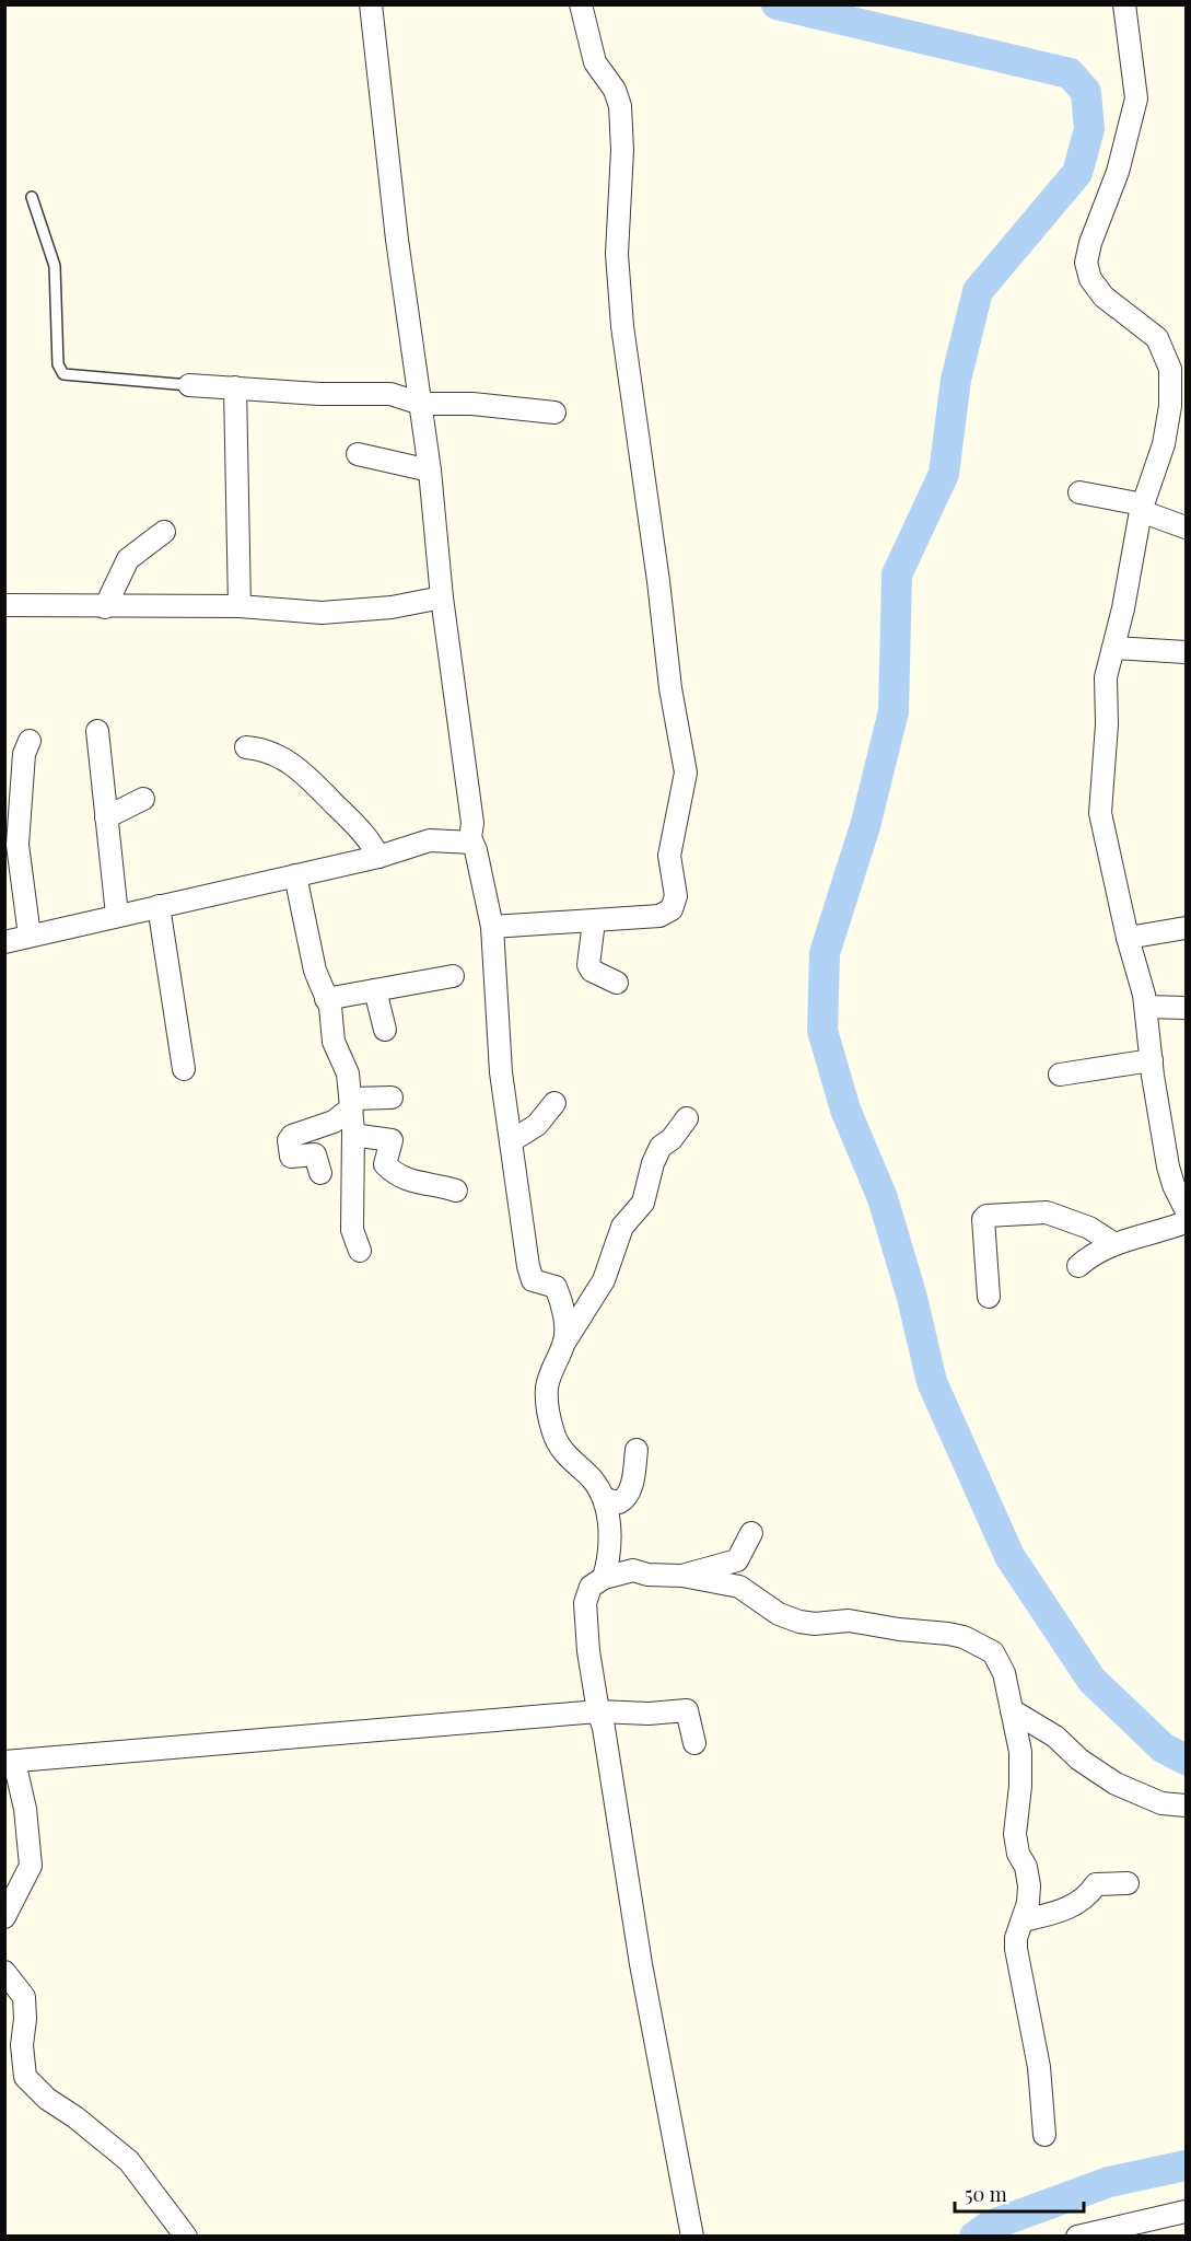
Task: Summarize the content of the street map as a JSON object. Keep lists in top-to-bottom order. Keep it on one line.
{"scale_bar":"50 m"}
